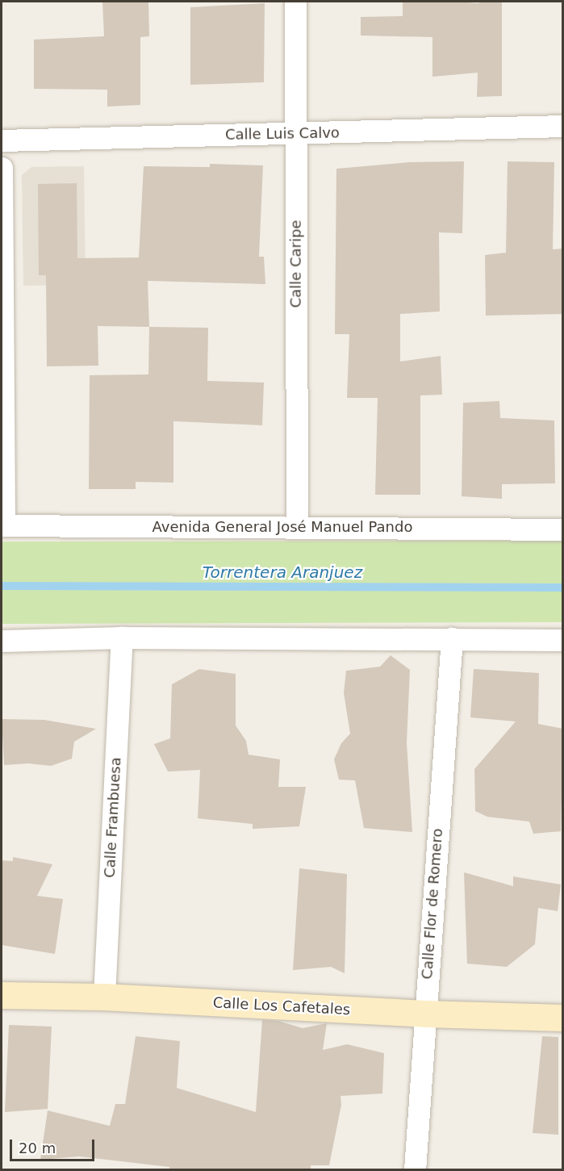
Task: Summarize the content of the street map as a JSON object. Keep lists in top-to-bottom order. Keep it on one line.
{"streets":{"main road":["Calle Los Cafetales"],"street":["Calle Luis Calvo","Calle Caripe","Avenida General José Manuel Pando","Calle Frambuesa","Calle Flor de Romero"]},"crossings":[["Calle Luis Calvo","Calle Caripe"],["Calle Caripe","Avenida General José Manuel Pando"],["Calle Frambuesa","Calle Los Cafetales"],["Calle Flor de Romero","Calle Los Cafetales"]],"water":["Torrentera Aranjuez"],"scale_bar":"20 m"}
